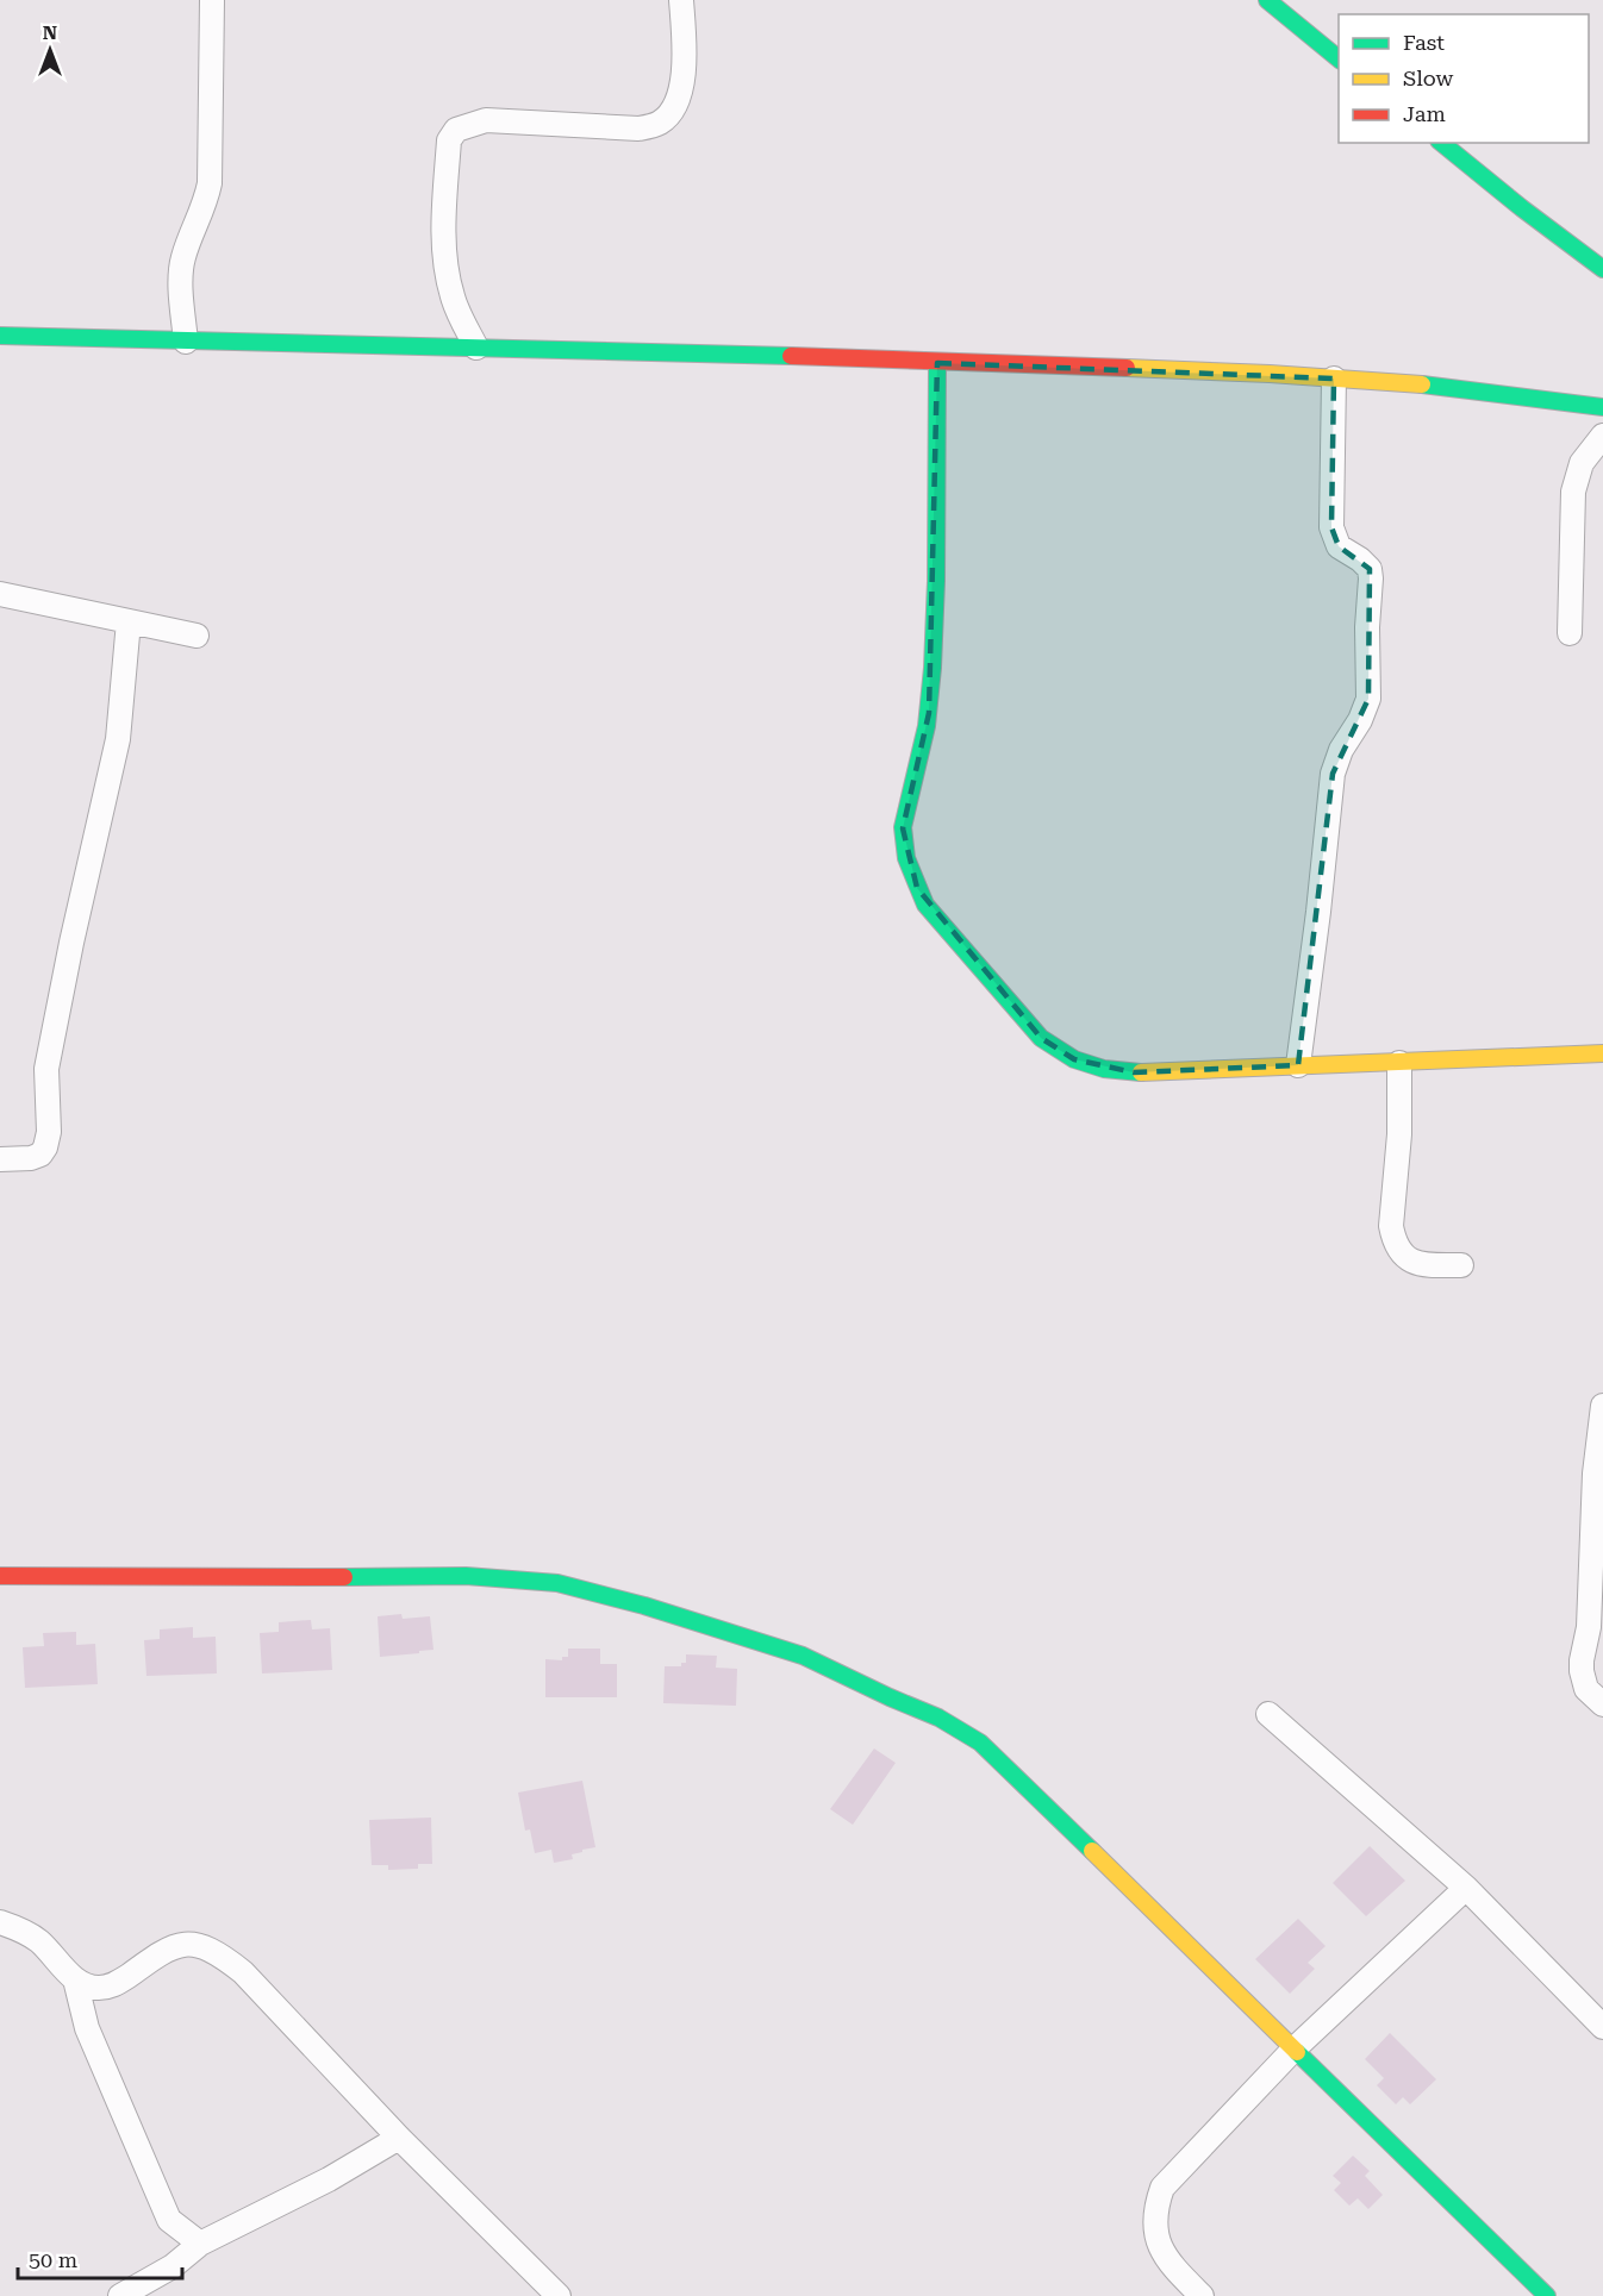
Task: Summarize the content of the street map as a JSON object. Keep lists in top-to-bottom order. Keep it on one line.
{"legend":["Fast","Slow","Jam"],"scale_bar":"50 m","north":"top"}
